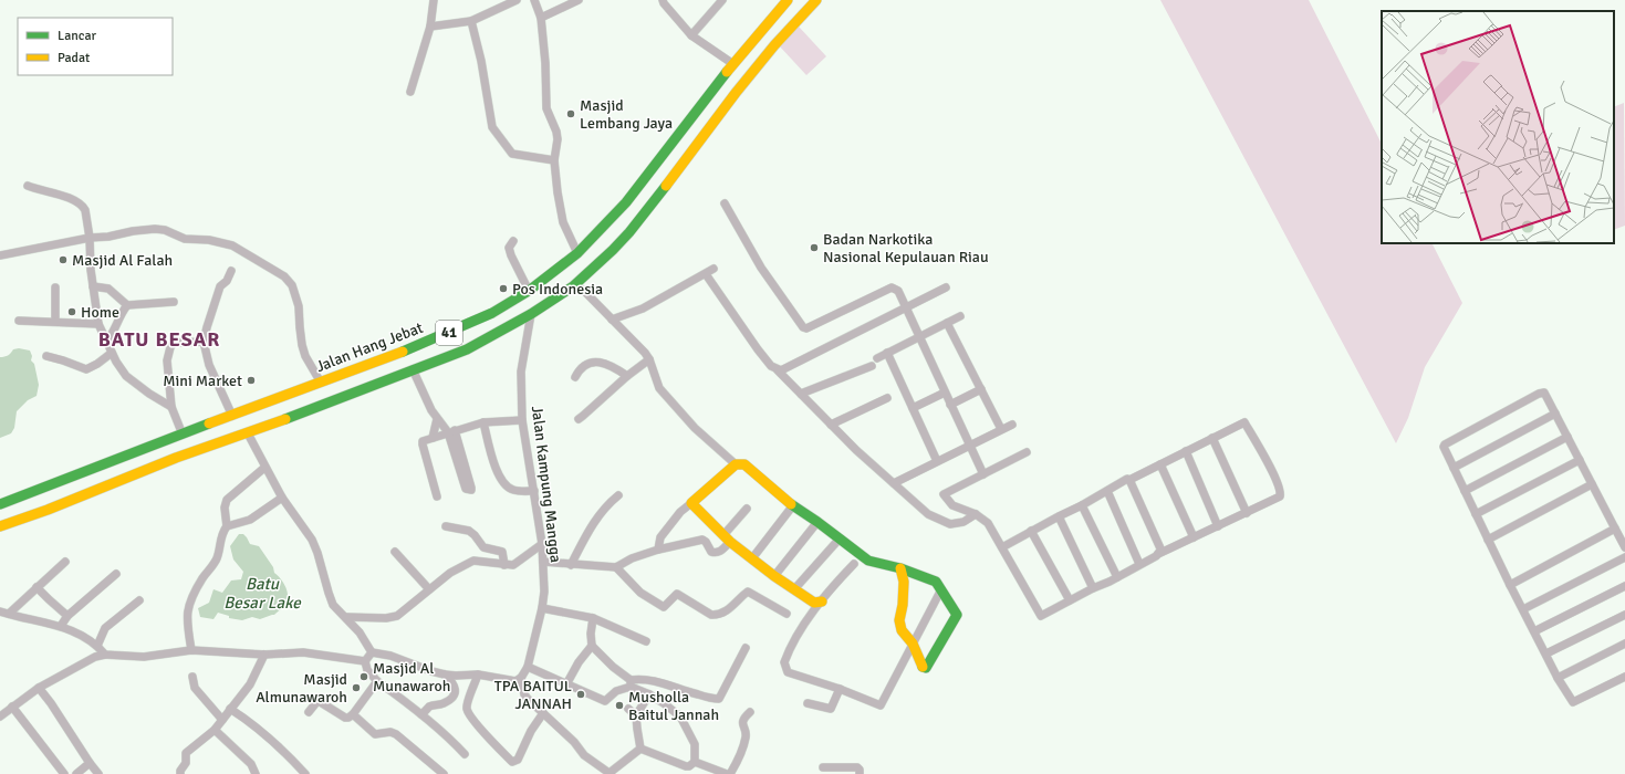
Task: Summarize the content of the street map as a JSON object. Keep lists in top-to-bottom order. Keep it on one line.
{"streets":{"main road":["41","Jalan Hang Jebat"],"street":["Jalan Kampung Mangga"]},"districts":["BATU BESAR"],"water":["Batu Besar Lake"],"places":["Masjid Lembang Jaya","Badan Narkotika Nasional Kepulauan Riau","Masjid Al Falah","Pos Indonesia","Home","Mini Market","Masjid Al Munawaroh","Masjid Almunawaroh","TPA BAITUL JANNAH","Musholla Baitul Jannah"],"legend":["Lancar","Padat"]}
